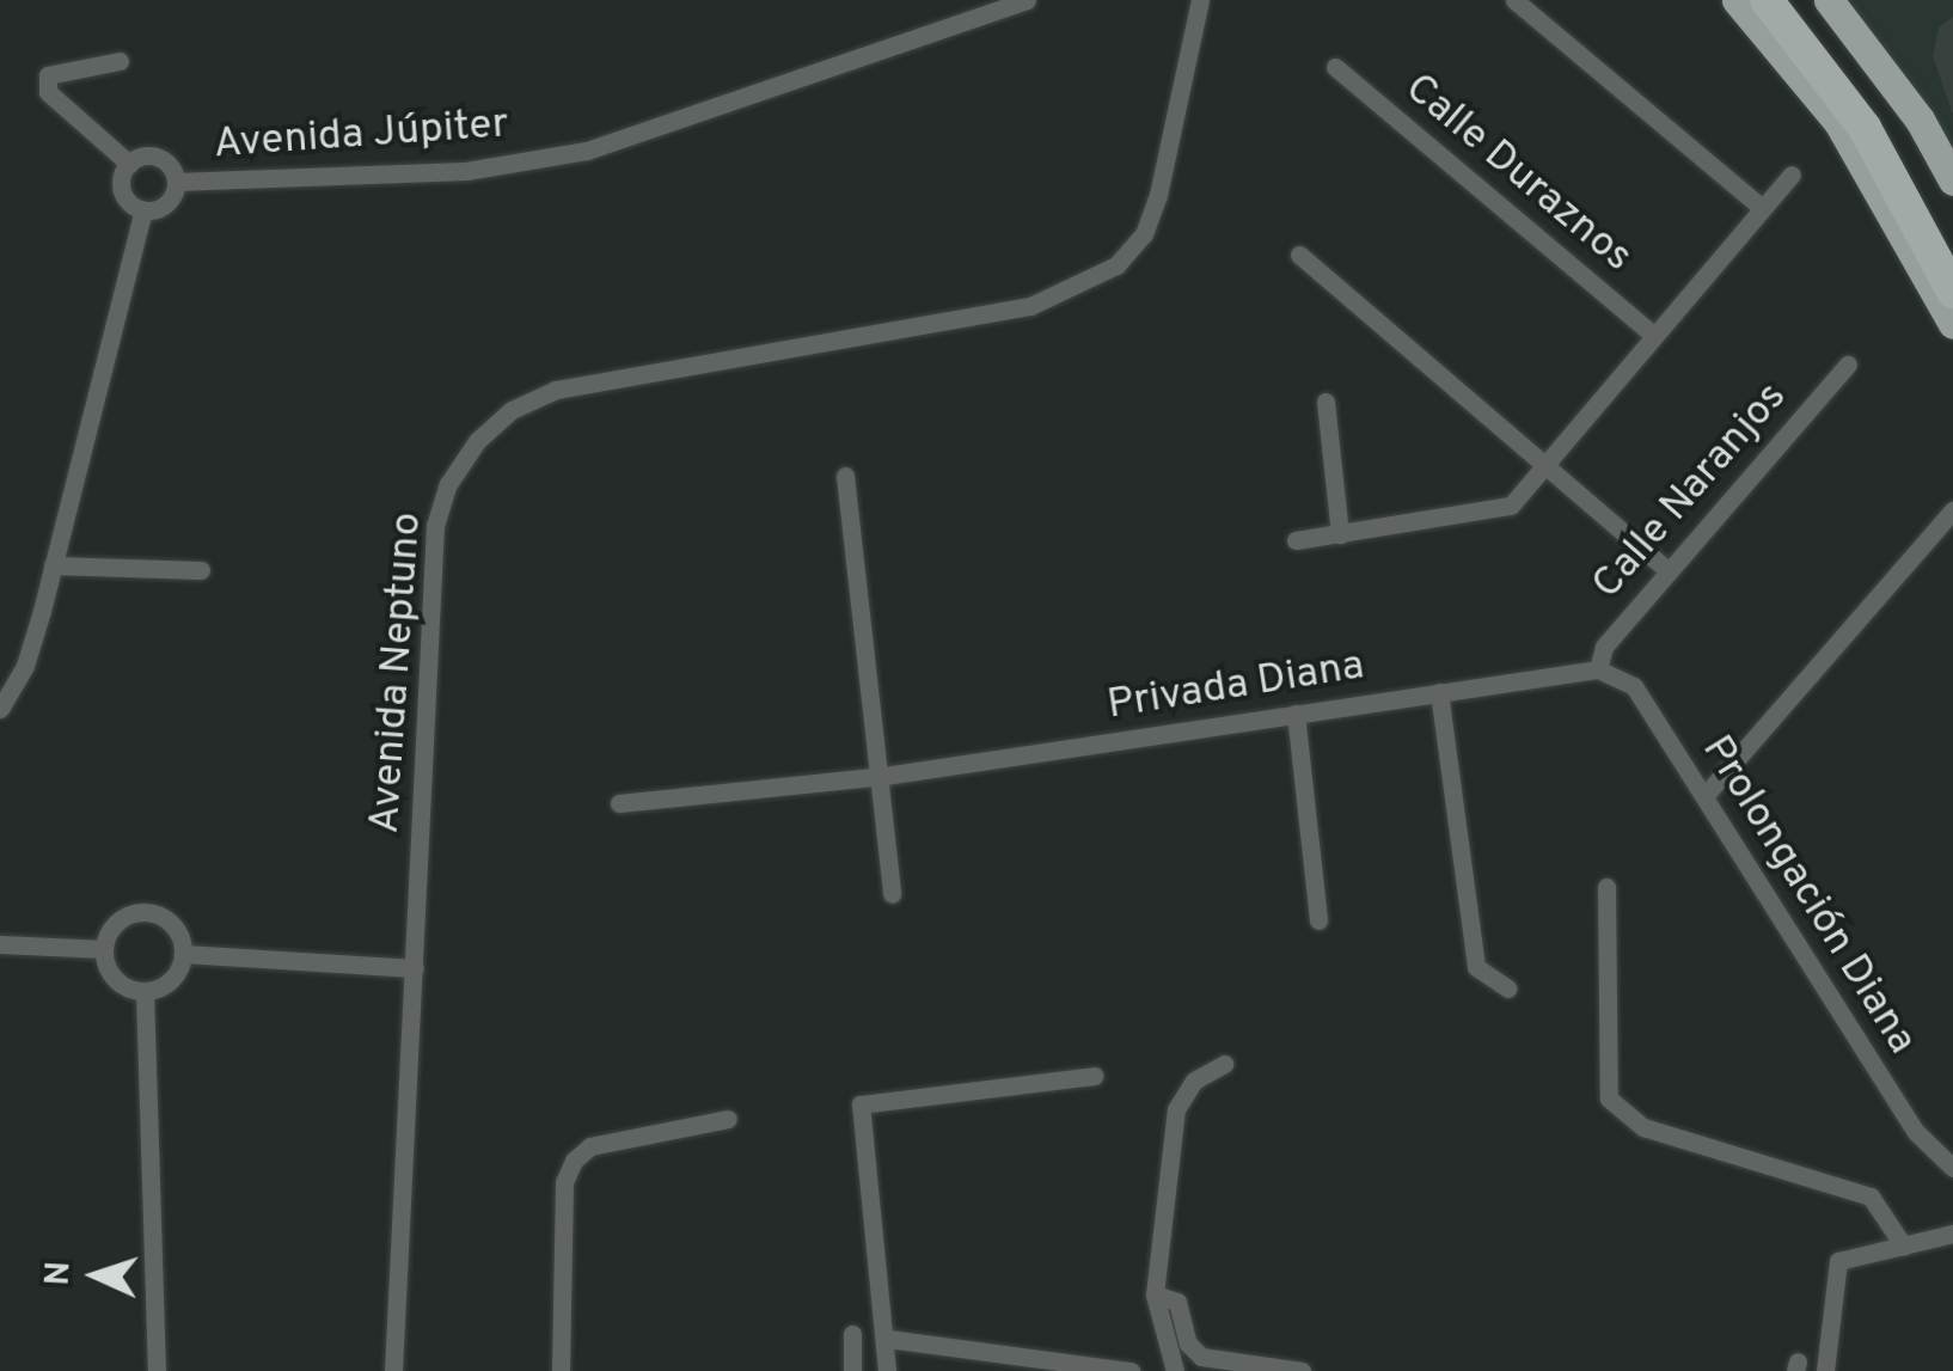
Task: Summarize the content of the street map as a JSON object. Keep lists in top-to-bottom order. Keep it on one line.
{"streets":{"street":["Avenida Júpiter","Calle Duraznos","Calle Naranjos","Avenida Neptuno","Privada Diana","Prolongación Diana"]},"crossings":[["Calle Naranjos","Privada Diana"],["Calle Naranjos","Prolongación Diana"],["Privada Diana","Prolongación Diana"]],"north":"left"}
